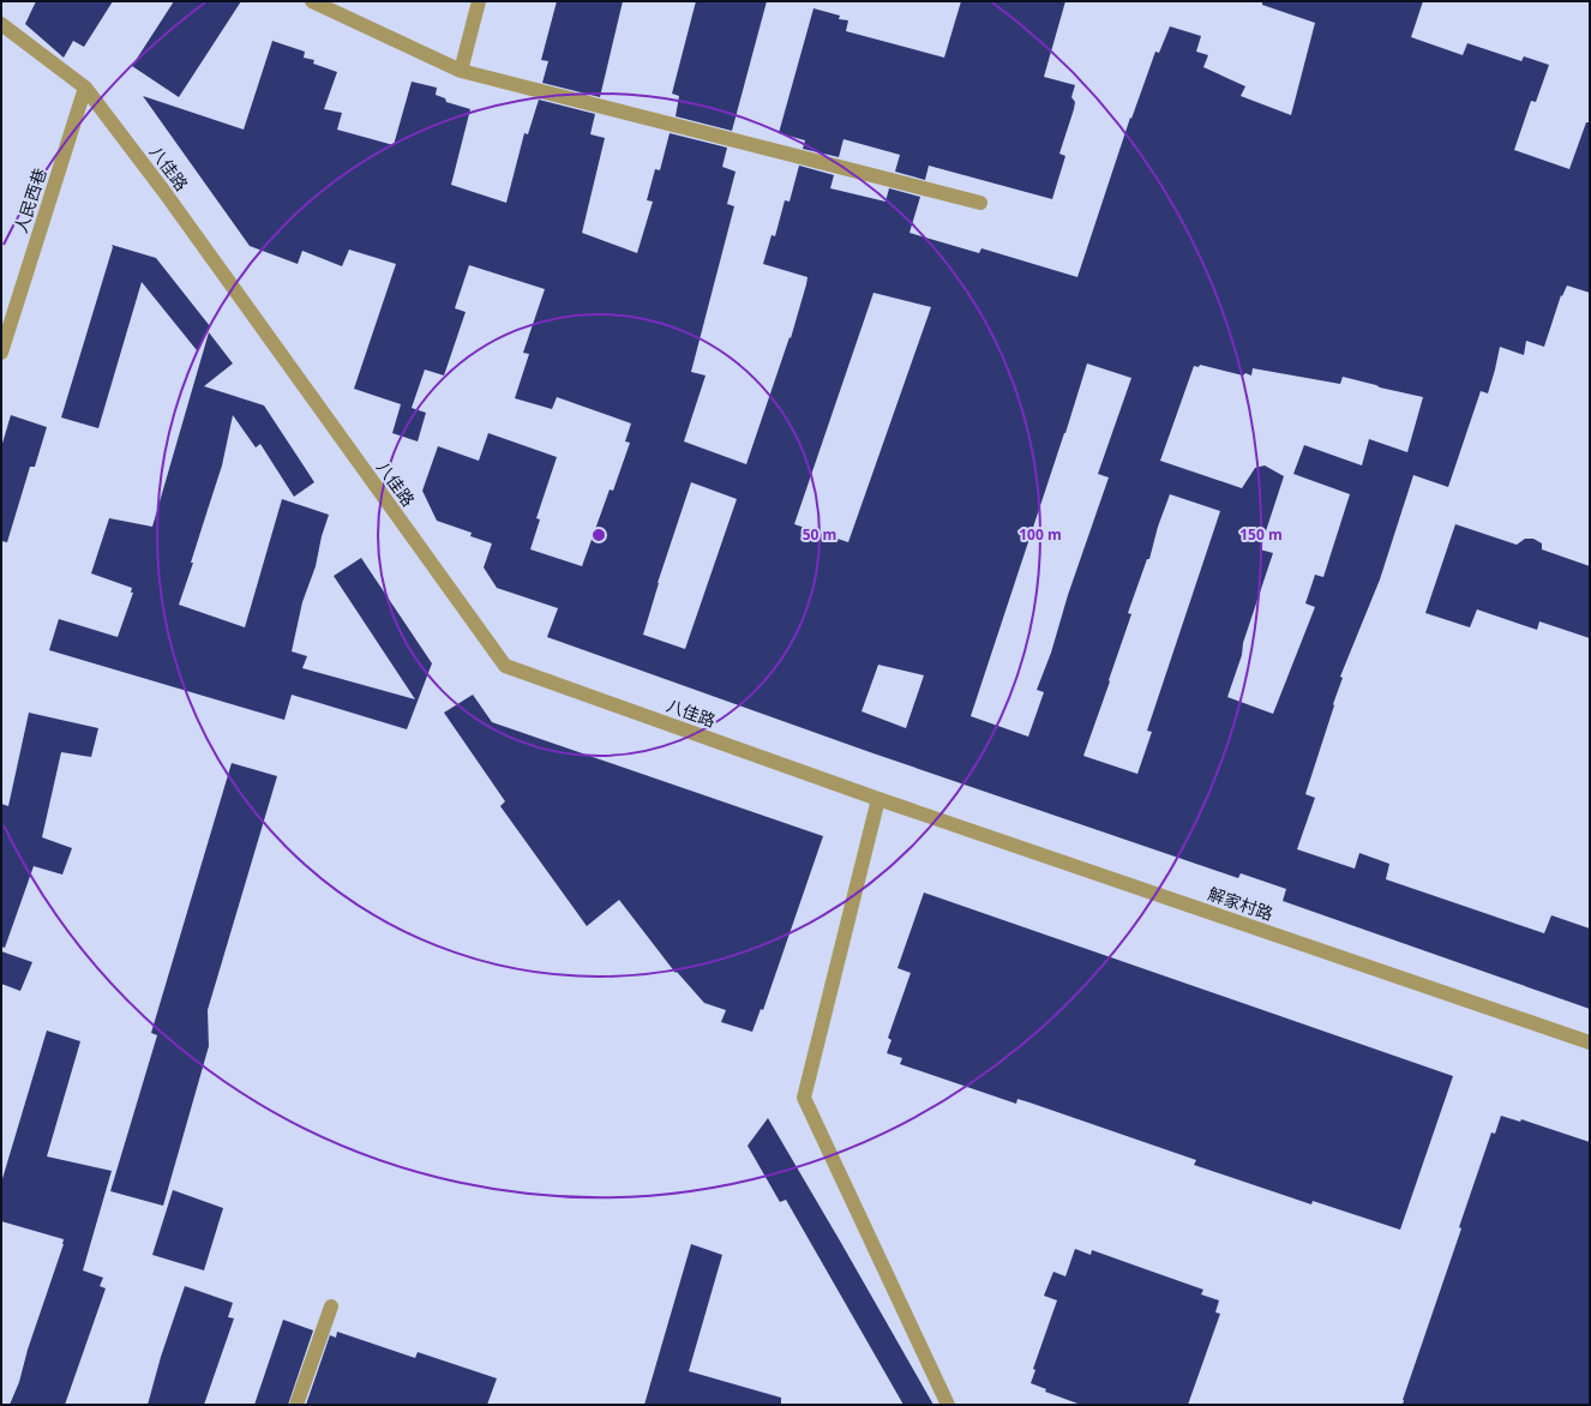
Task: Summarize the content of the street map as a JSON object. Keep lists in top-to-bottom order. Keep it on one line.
{"streets":{"street":["八佳路","人民西巷","解家村路"]},"crossings":[["八佳路","人民西巷"],["八佳路","解家村路"]],"rings":["50 m","100 m","150 m"]}
